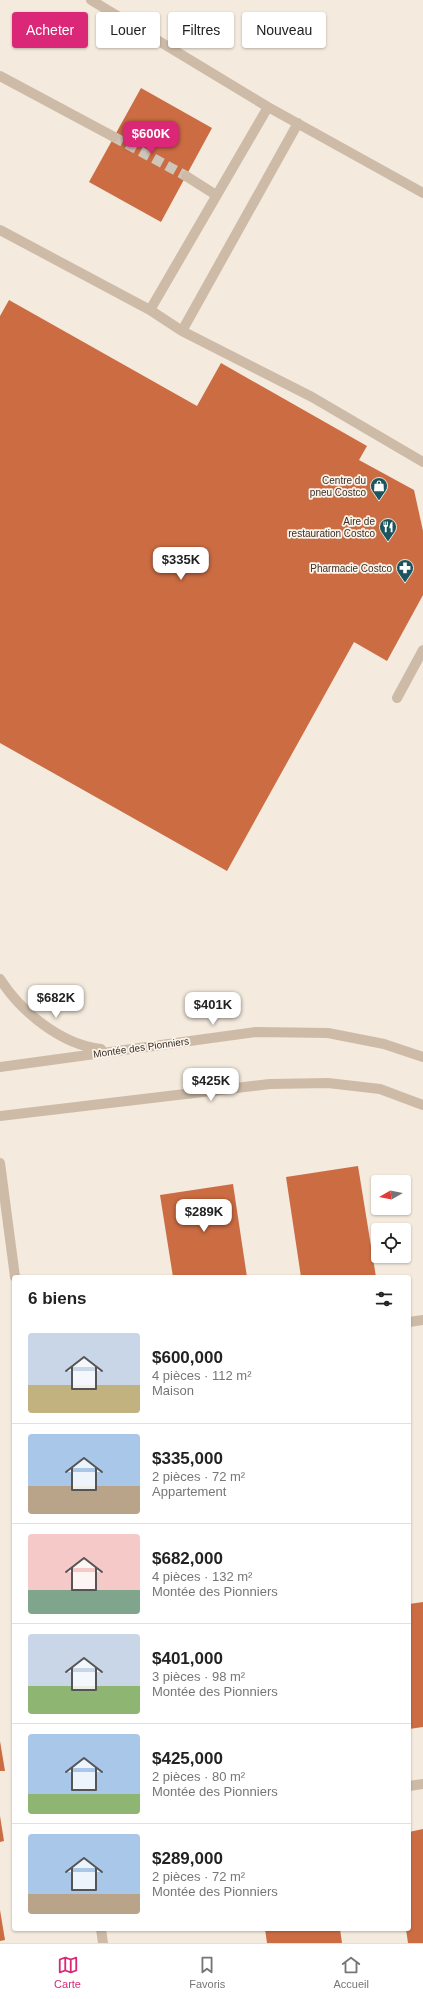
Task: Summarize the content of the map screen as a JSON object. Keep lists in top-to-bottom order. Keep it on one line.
{"streets":{"street":["Montée des Pionniers"]},"places":{"shop":["Centre du pneu Costco"],"restaurant":["Aire de restauration Costco"],"pharmacy":["Pharmacie Costco"]},"north":"left","page":{"chip":["Acheter","Louer","Filtres","Nouveau"],"price":["$600K","$335K","$682K","$401K","$425K","$289K"],"heading":"6 biens","list":[{"name":"$600,000","note":"4 pièces · 112 m² · Maison"},{"name":"$335,000","note":"2 pièces · 72 m² · Appartement"},{"name":"$682,000","note":"4 pièces · 132 m² · Montée des Pionniers"},{"name":"$401,000","note":"3 pièces · 98 m² · Montée des Pionniers"},{"name":"$425,000","note":"2 pièces · 80 m² · Montée des Pionniers"},{"name":"$289,000","note":"2 pièces · 72 m² · Montée des Pionniers"}],"tabs":["Carte","Favoris","Accueil"]}}
